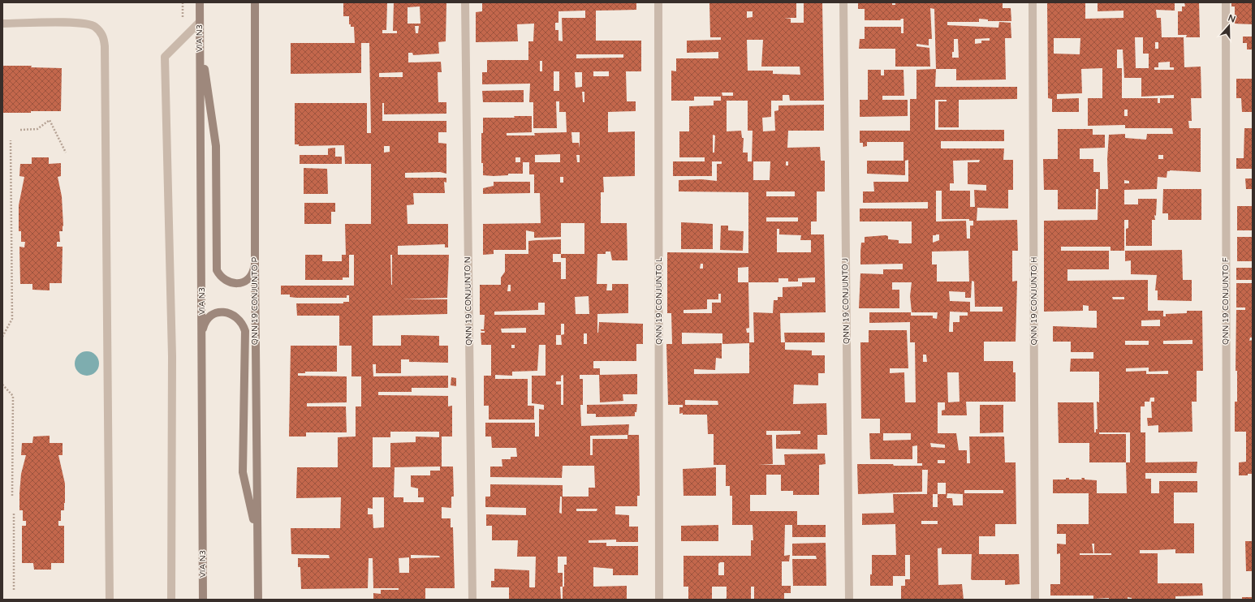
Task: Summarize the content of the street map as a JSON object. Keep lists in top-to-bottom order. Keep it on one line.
{"streets":{"main road":["VIA N3","QNN 19 CONJUNTO P"],"street":["QNN 19 CONJUNTO N","QNN 19 CONJUNTO L","QNN 19 CONJUNTO J","QNN 19 CONJUNTO H","QNN 19 CONJUNTO F"]},"north":"top"}
